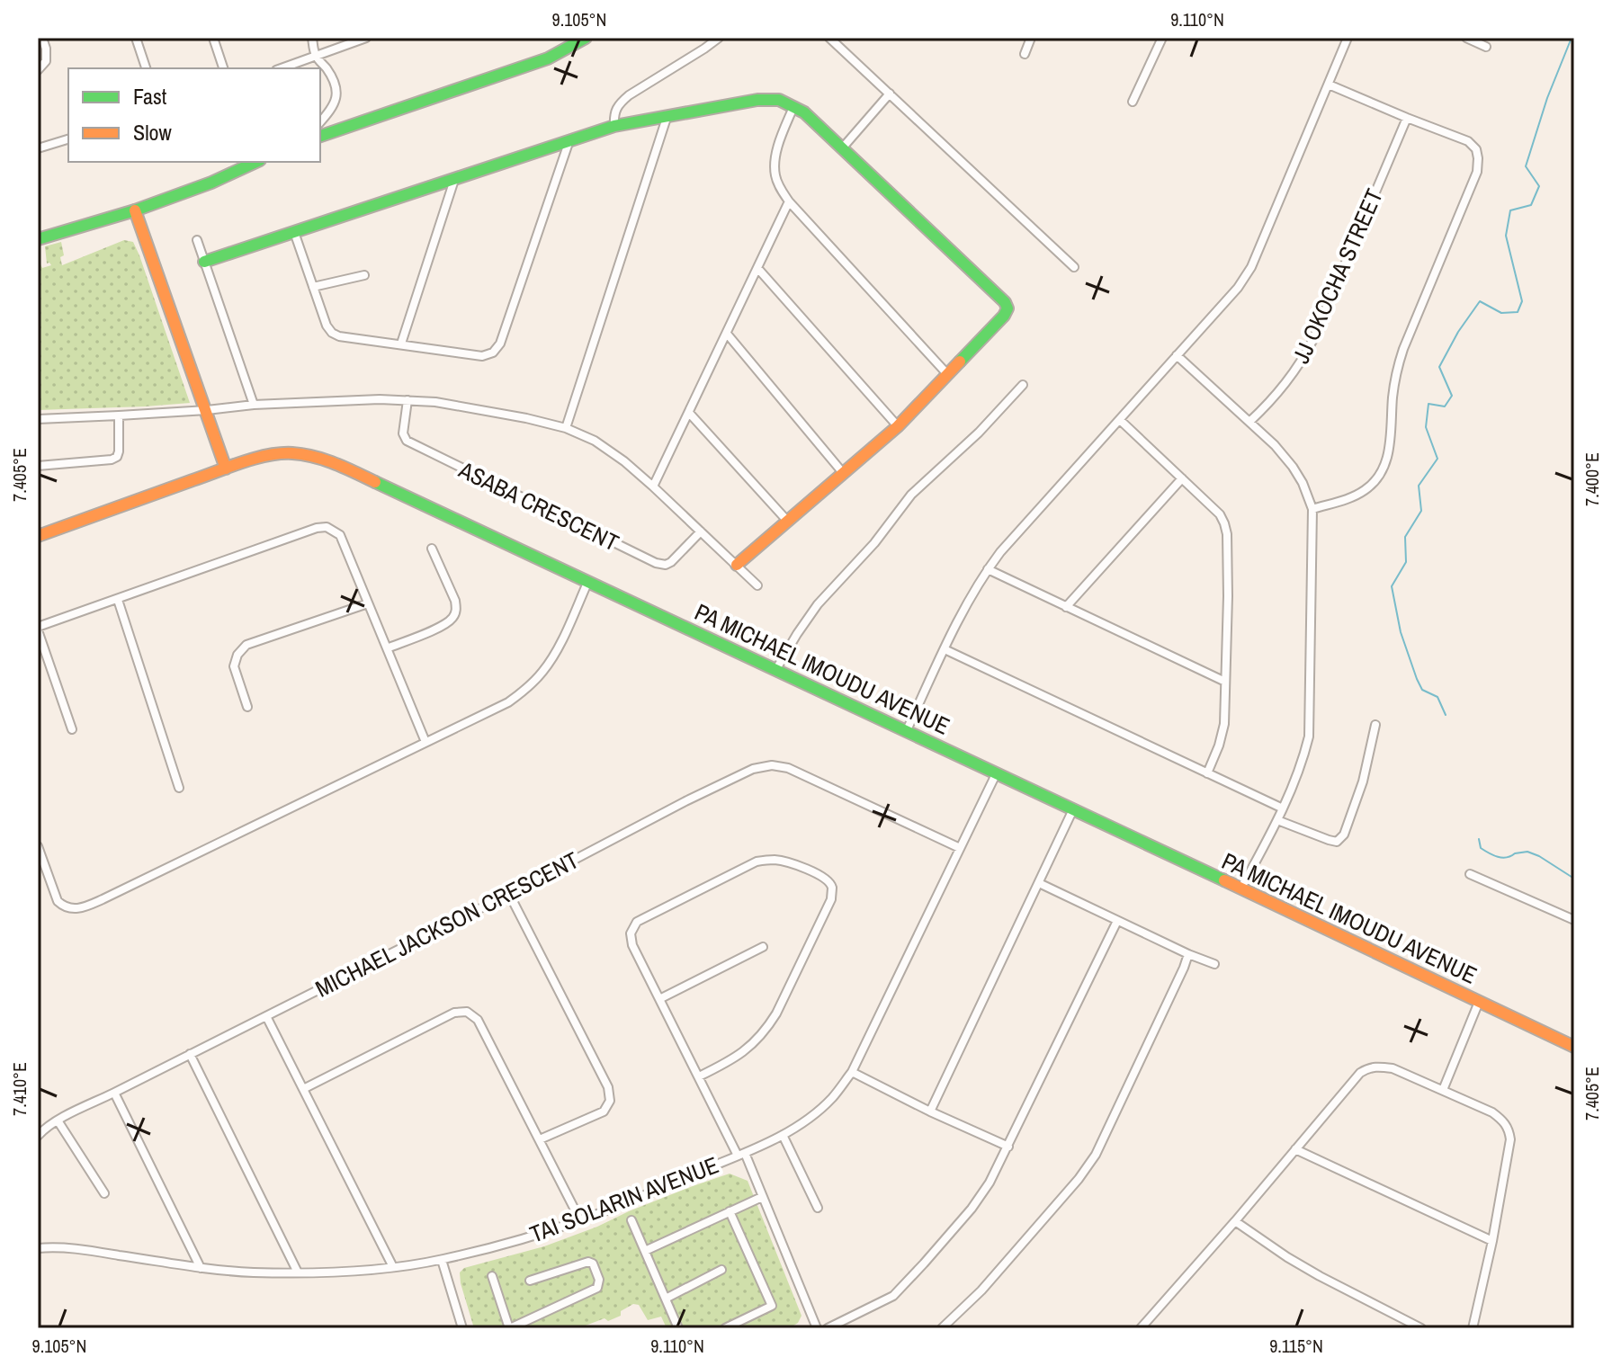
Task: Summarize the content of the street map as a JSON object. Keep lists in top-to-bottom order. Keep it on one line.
{"streets":{"street":["JJ OKOCHA STREET","ASABA CRESCENT","PA MICHAEL IMOUDU AVENUE","MICHAEL JACKSON CRESCENT","TAI SOLARIN AVENUE"]},"crossings":[["PA MICHAEL IMOUDU AVENUE","TAI SOLARIN AVENUE"],["MICHAEL JACKSON CRESCENT","TAI SOLARIN AVENUE"]],"legend":["Fast","Slow"],"coordinates":["9.105°N","9.110°N","7.405°E","7.400°E","7.410°E","9.115°N"]}
